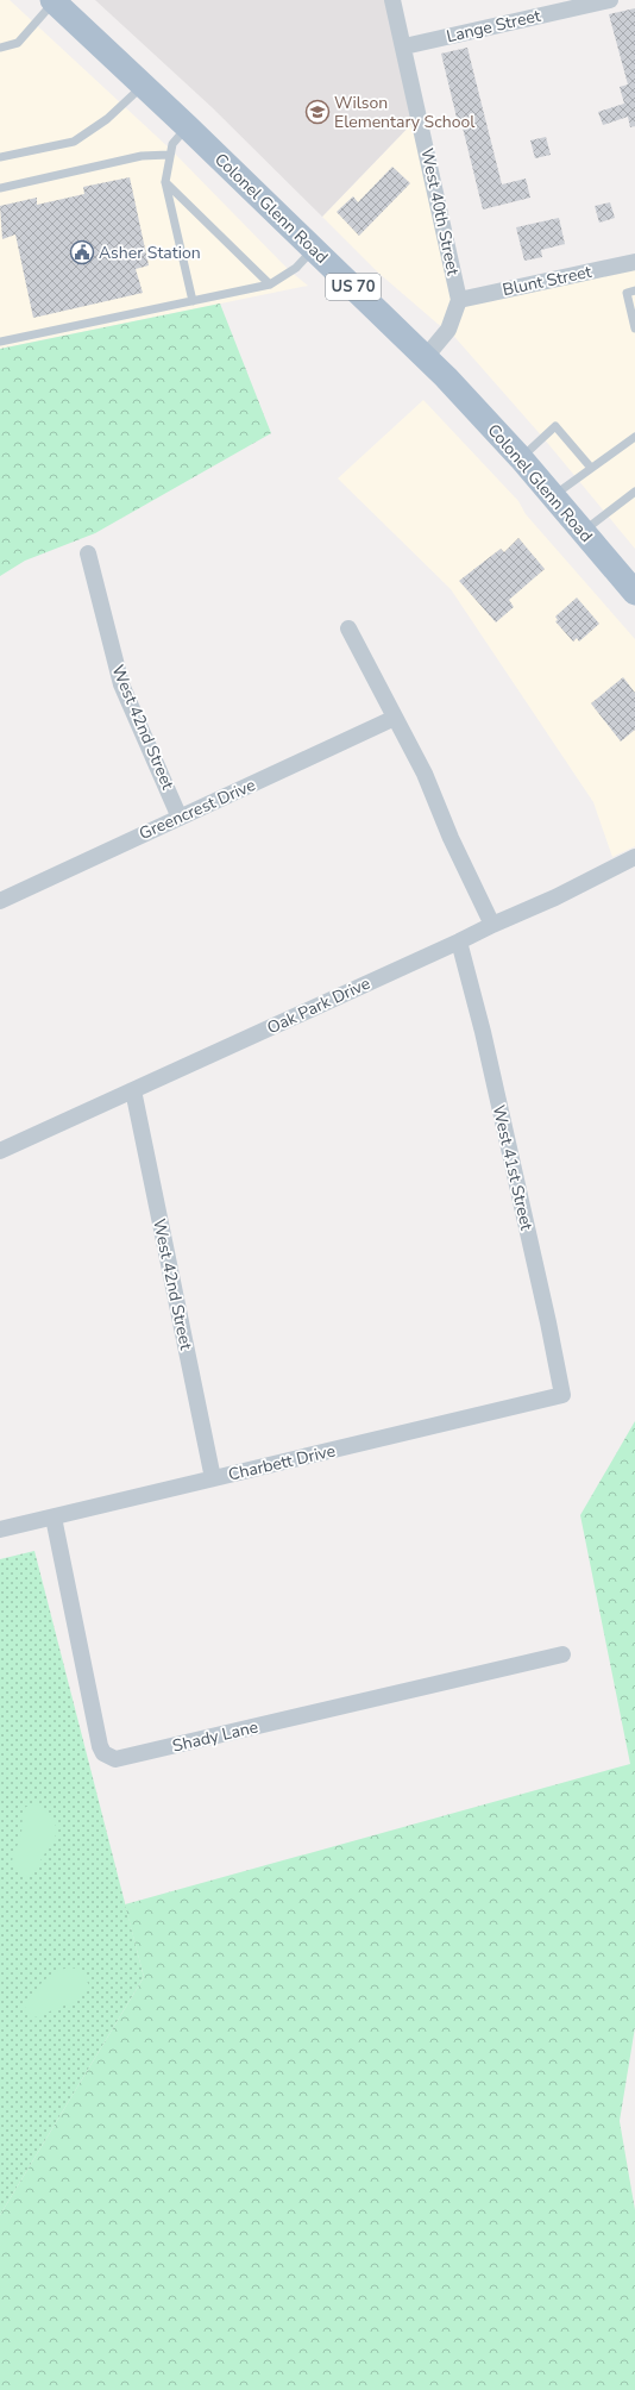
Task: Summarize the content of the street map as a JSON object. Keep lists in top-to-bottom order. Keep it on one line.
{"streets":{"main road":["Colonel Glenn Road","US 70"],"street":["Lange Street","West 40th Street","Blunt Street","West 42nd Street","Greencrest Drive","Oak Park Drive","West 41st Street","Charbett Drive","Shady Lane"]},"crossings":[["Lange Street","West 40th Street"],["West 40th Street","Blunt Street"],["West 42nd Street","Greencrest Drive"],["West 42nd Street","Oak Park Drive"],["West 42nd Street","Charbett Drive"],["Oak Park Drive","West 41st Street"],["West 41st Street","Charbett Drive"],["Charbett Drive","Shady Lane"]],"places":{"school or university":["Wilson Elementary School"],"public building":["Asher Station"]}}
